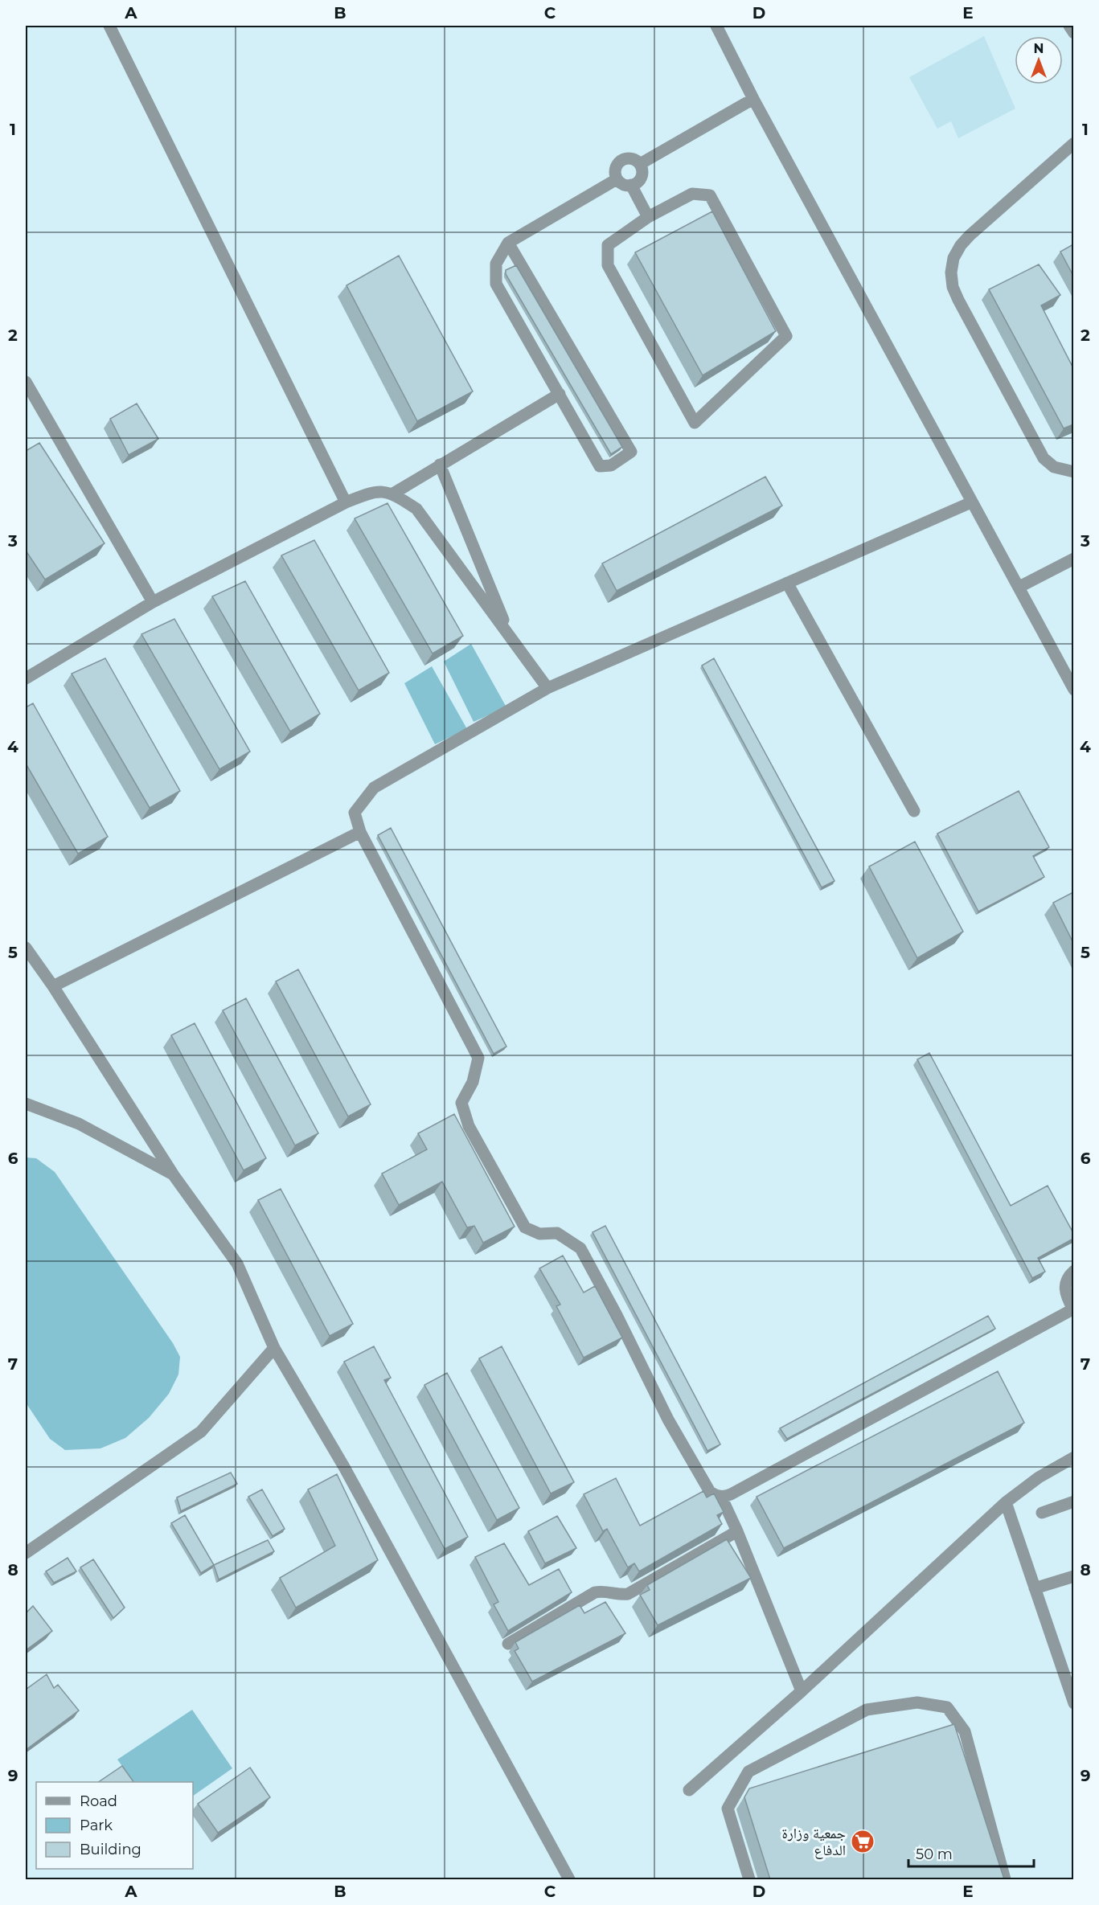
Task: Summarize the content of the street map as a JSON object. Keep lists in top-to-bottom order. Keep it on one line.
{"places":{"supermarket":["جمعية وزارة الدفاع"]},"legend":["Road","Park","Building"],"scale_bar":"50 m","north":"top","grid":{"columns":["A","B","C","D","E"],"rows":["1","2","3","4","5","6","7","8","9"]}}
